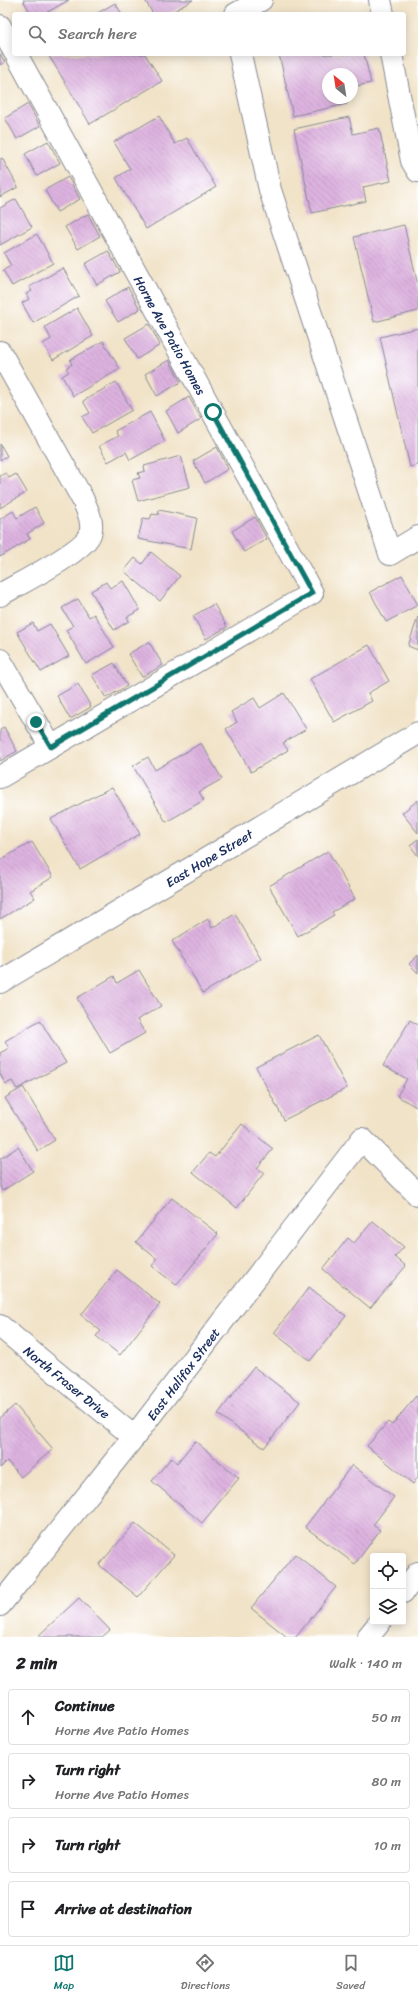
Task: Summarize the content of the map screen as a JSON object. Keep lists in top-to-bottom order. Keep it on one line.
{"streets":{"street":["Horne Ave Patio Homes","East Hope Street","East Halifax Street","North Fraser Drive"]},"crossings":[["East Halifax Street","North Fraser Drive"]],"north":"top left","page":{"search":"Search here","heading":["2 min","Walk · 140 m"],"list":[["Continue","Horne Ave Patio Homes","50 m"],["Turn right","Horne Ave Patio Homes","80 m"],["Turn right","10 m"],"Arrive at destination"],"nav":["Map","Directions","Saved"]}}
